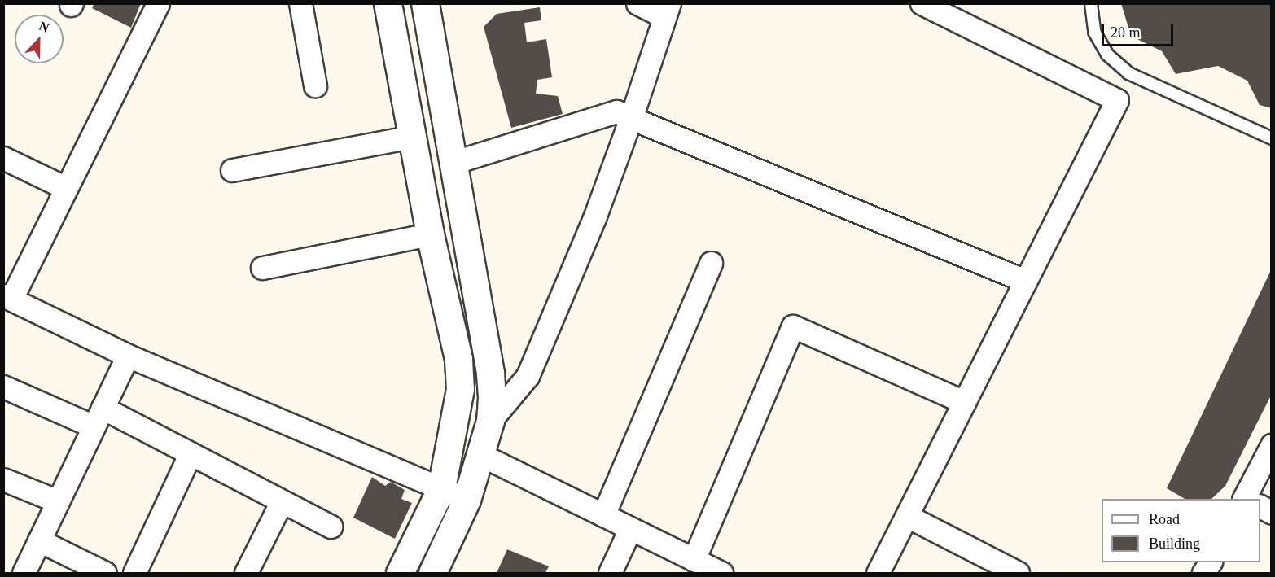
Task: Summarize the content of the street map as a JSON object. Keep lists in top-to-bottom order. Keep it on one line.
{"legend":["Road","Building"],"scale_bar":"20 m","north":"top"}
